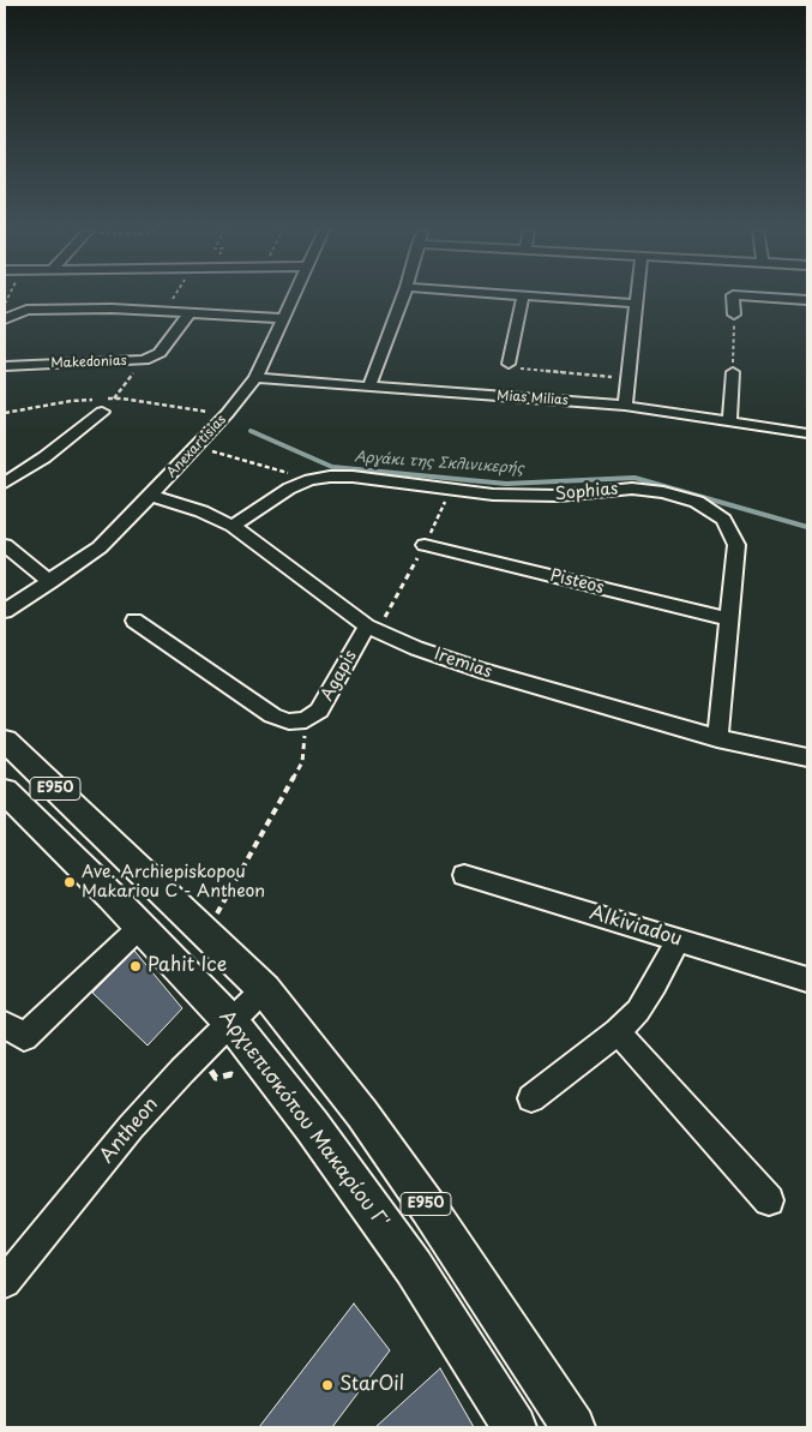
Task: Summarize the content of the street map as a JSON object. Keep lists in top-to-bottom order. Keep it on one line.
{"streets":{"main road":["E950","Αρχιεπισκόπου Μακαρίου Γ'"],"street":["Makedonias","Mias Milias","Anexartisias","Sophias","Pisteos","Iremias","Agapis","Alkiviadou","Antheon"]},"crossings":[["Mias Milias","Anexartisias"],["Anexartisias","Iremias"],["Sophias","Pisteos"],["Sophias","Iremias"],["Iremias","Agapis"],["E950","Antheon"],["Αρχιεπισκόπου Μακαρίου Γ'","Antheon"]],"water":["Αργάκι της Σκλινικερής"],"places":["Ave. Archiepiskopou Makariou C - Antheon","Pahit Ice","StarOil"]}
